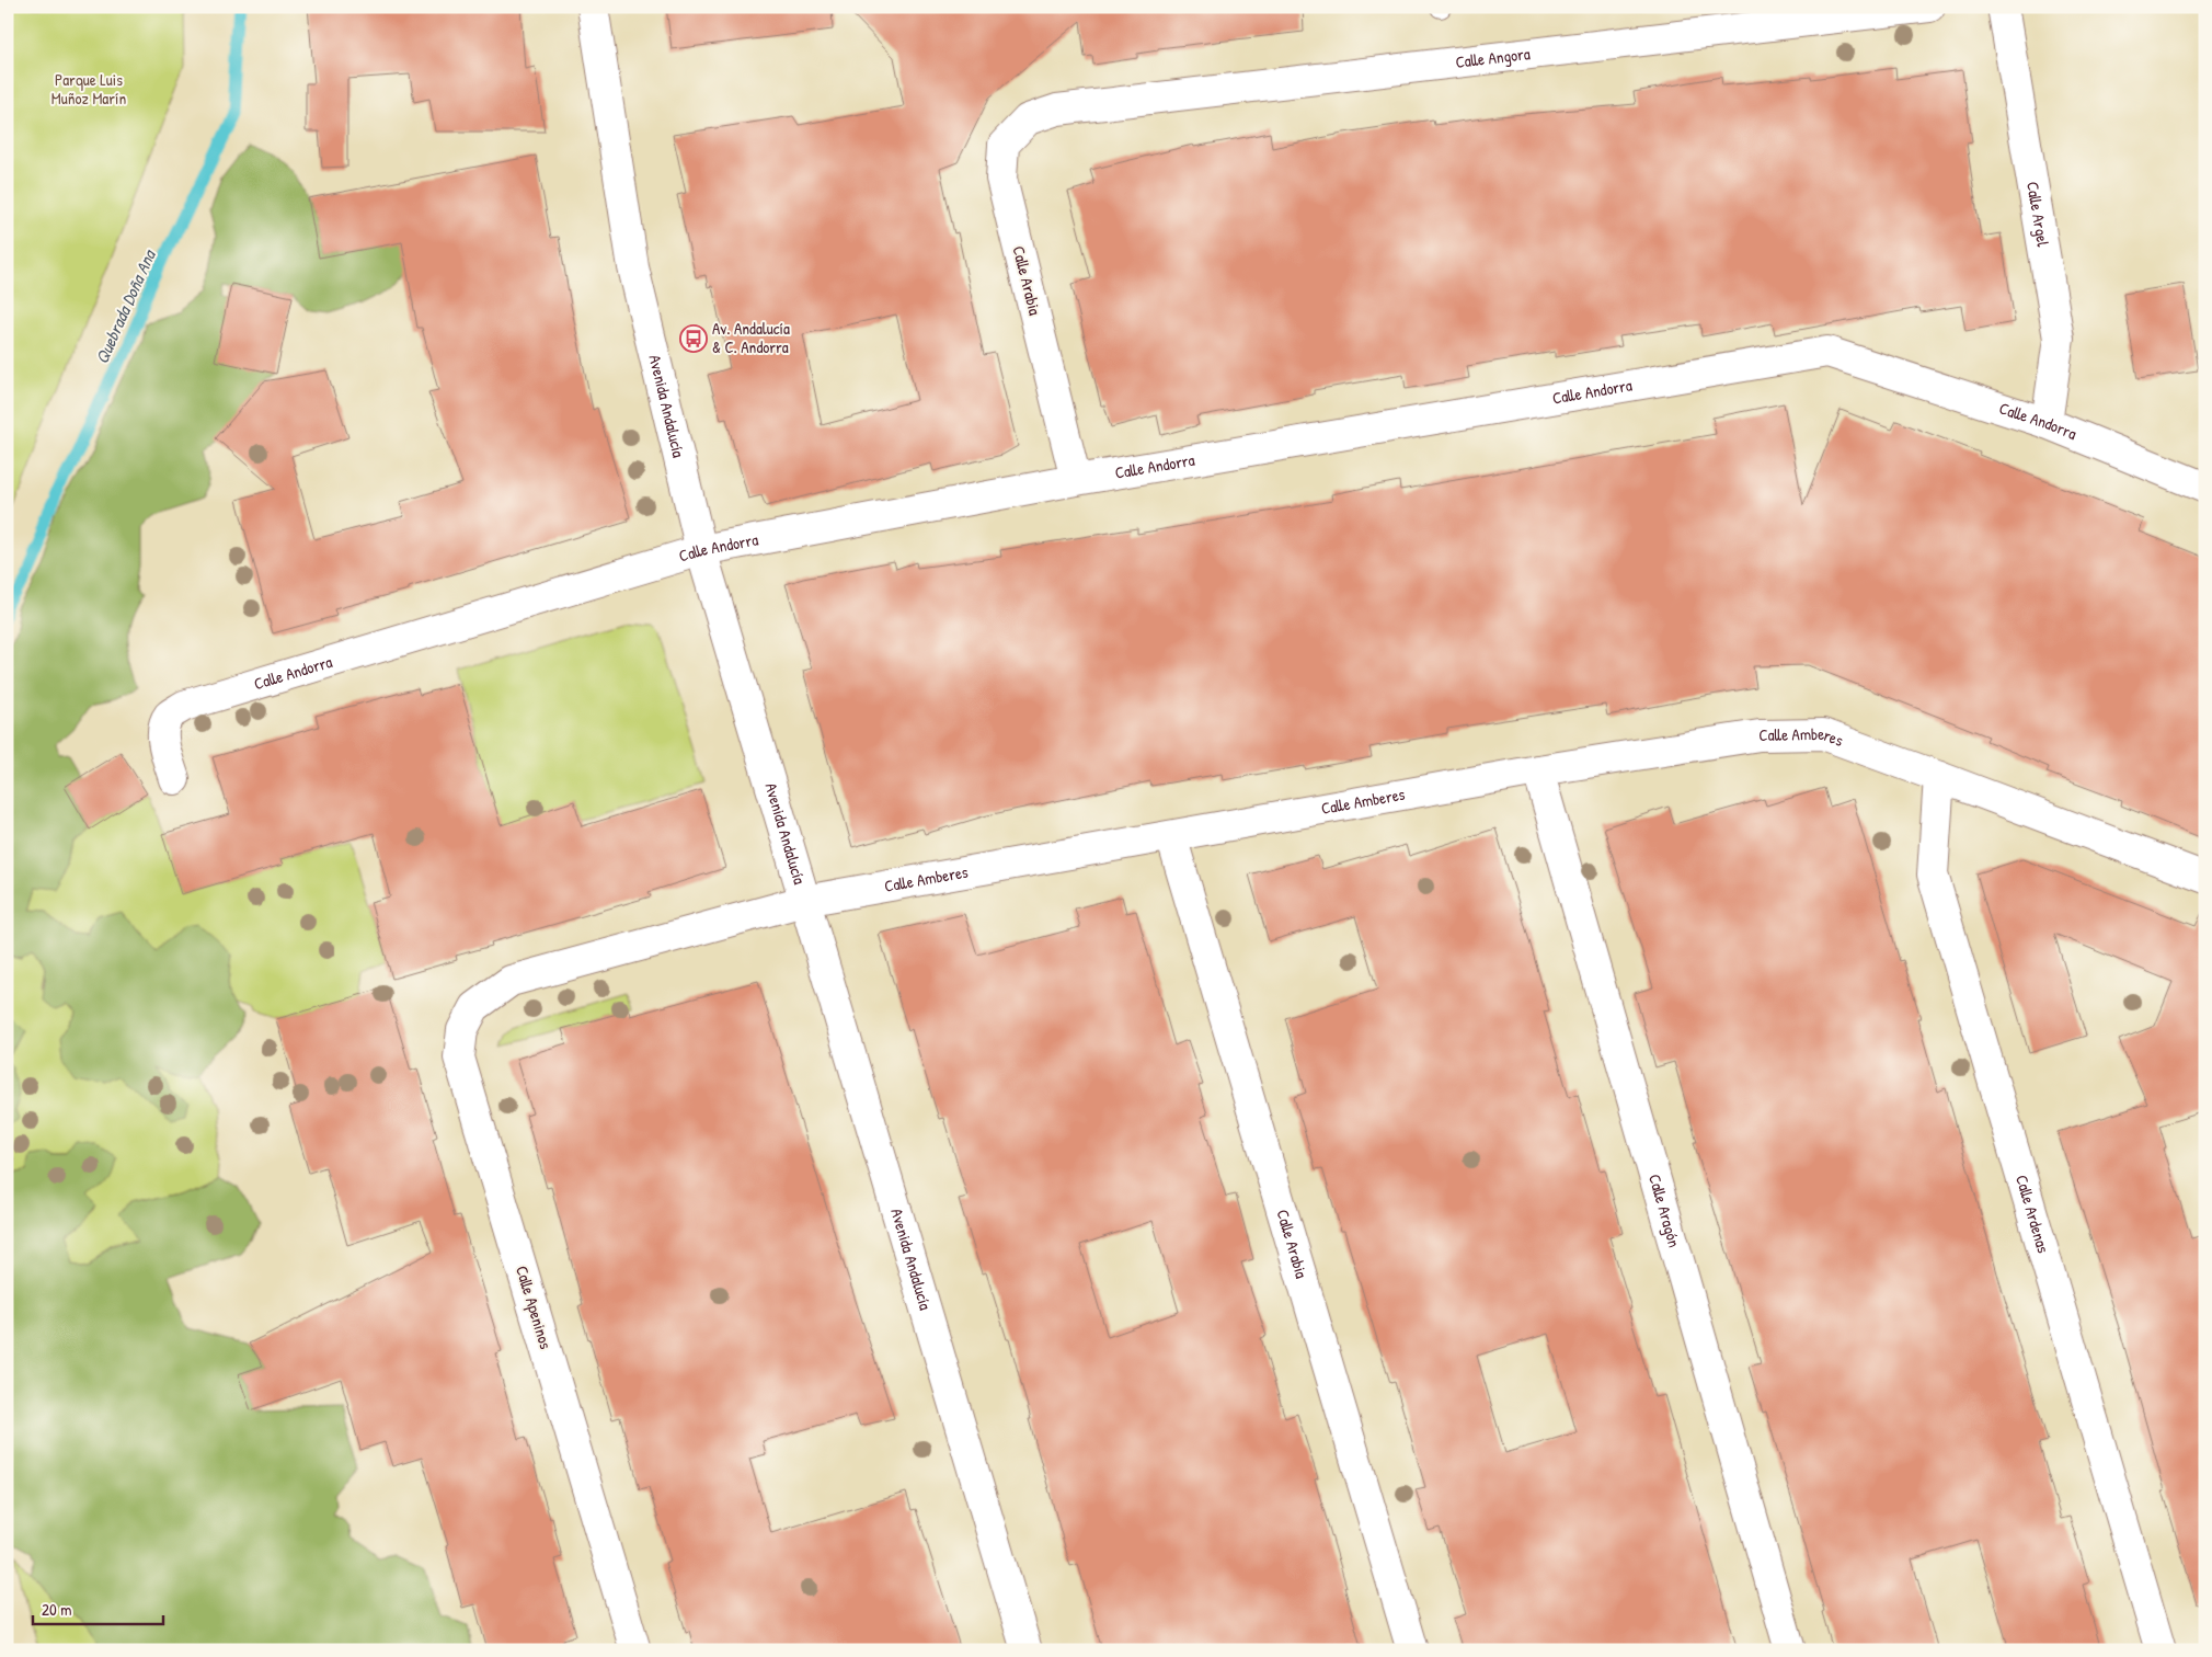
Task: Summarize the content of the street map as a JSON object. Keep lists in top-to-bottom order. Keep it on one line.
{"streets":{"street":["Calle Angora","Calle Argel","Calle Arabia","Calle Andorra","Avenida Andalucía","Calle Amberes","Calle Aragón","Calle Ardenas","Calle Apeninos"]},"crossings":[["Calle Angora","Calle Arabia"],["Calle Argel","Calle Andorra"],["Calle Arabia","Calle Andorra"],["Calle Arabia","Calle Amberes"],["Calle Andorra","Avenida Andalucía"],["Avenida Andalucía","Calle Amberes"],["Calle Amberes","Calle Aragón"],["Calle Amberes","Calle Ardenas"],["Calle Amberes","Calle Apeninos"]],"water":["Quebrada Doña Ana"],"parks":["Parque Luis Muñoz Marín"],"places":{"bus stop":["Av. Andalucía & C. Andorra"]},"scale_bar":"20 m"}
